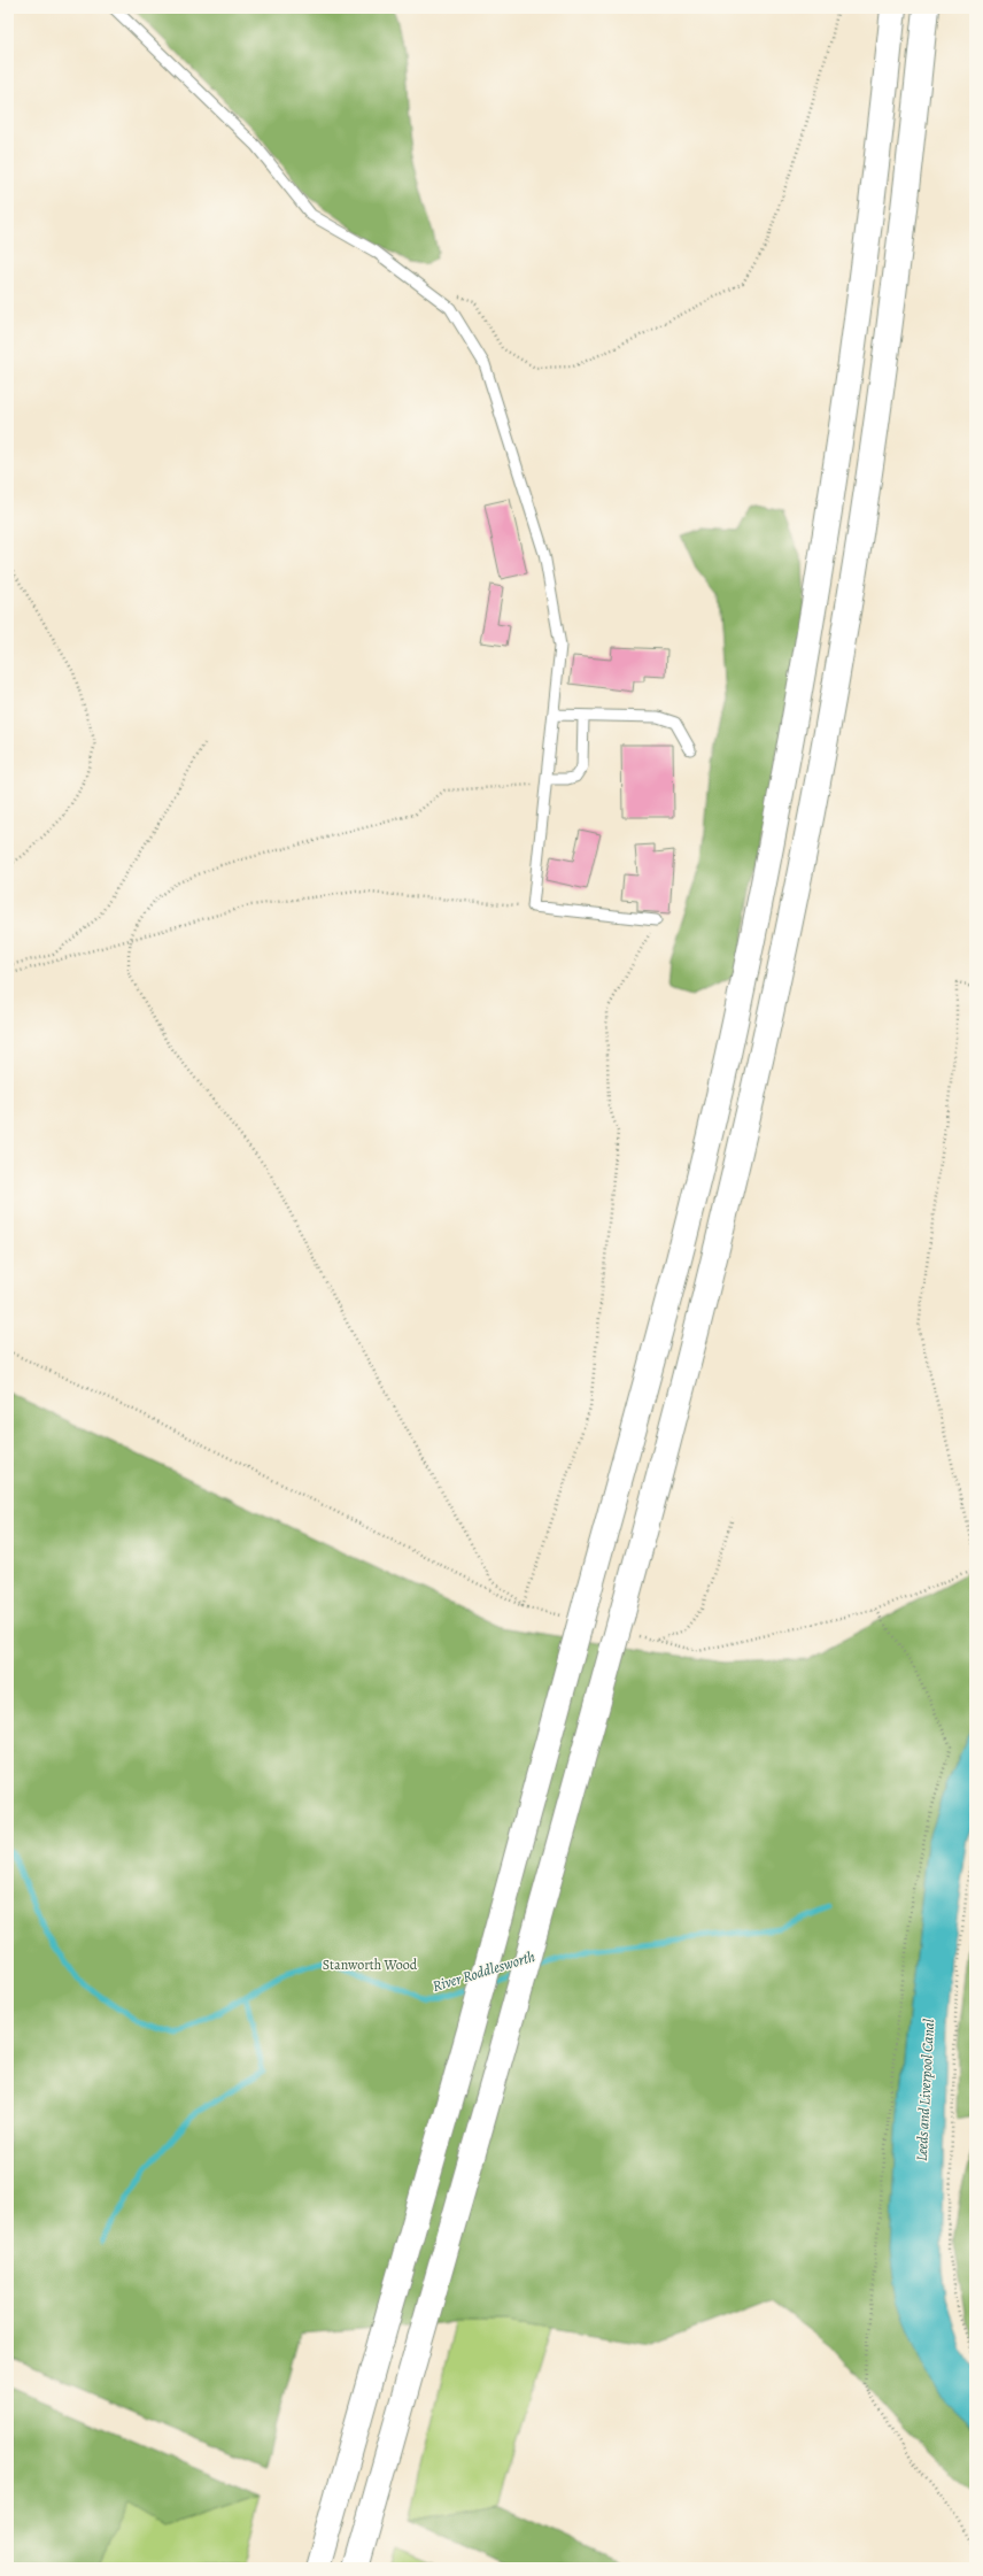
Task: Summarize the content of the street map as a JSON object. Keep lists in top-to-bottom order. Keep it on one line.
{"water":["River Roddlesworth","Leeds and Liverpool Canal"],"parks":["Stanworth Wood"]}
